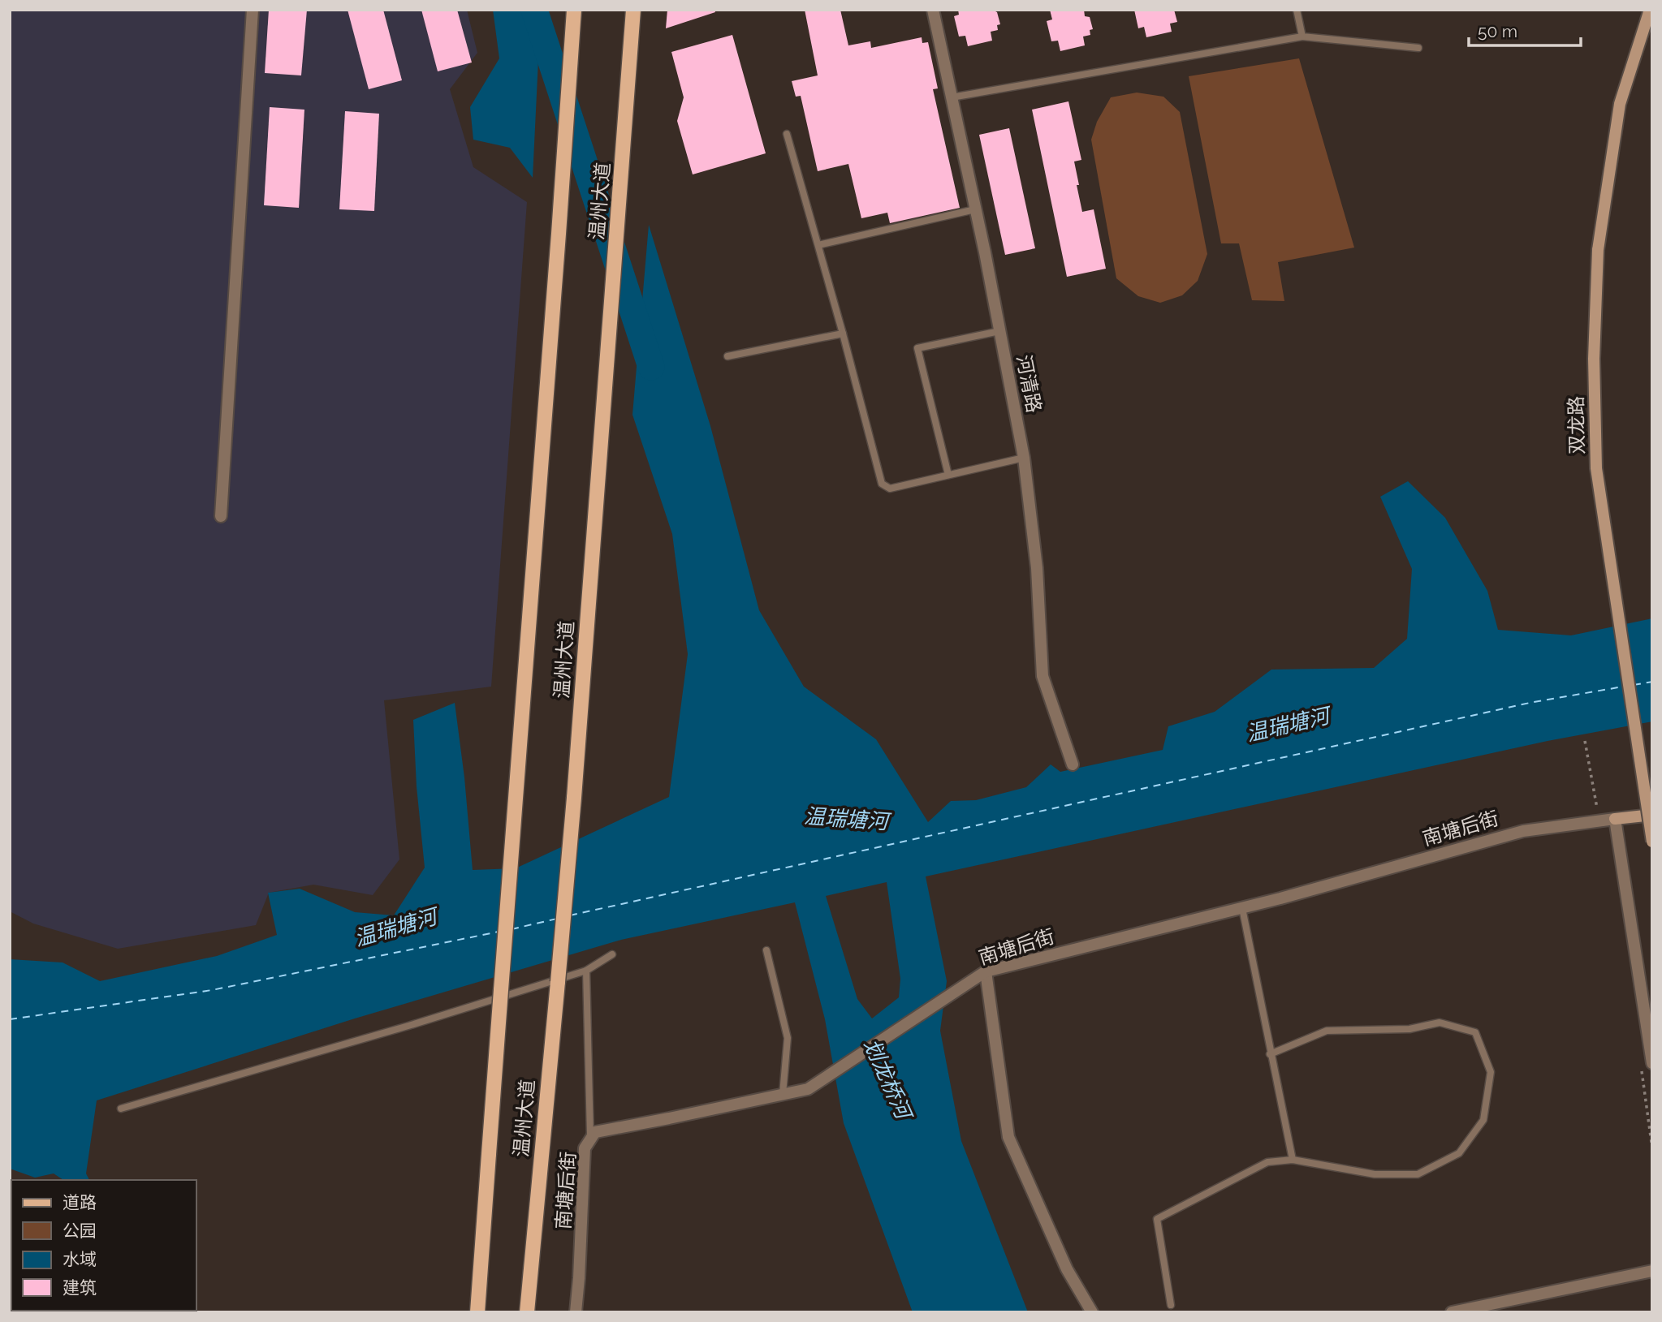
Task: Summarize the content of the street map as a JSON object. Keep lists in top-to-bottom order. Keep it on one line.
{"streets":{"main road":["温州大道","双龙路","南塘后街"],"street":["河清路"]},"water":["温瑞塘河","划龙桥河"],"legend":["道路","公园","水域","建筑"],"scale_bar":"50 m"}
